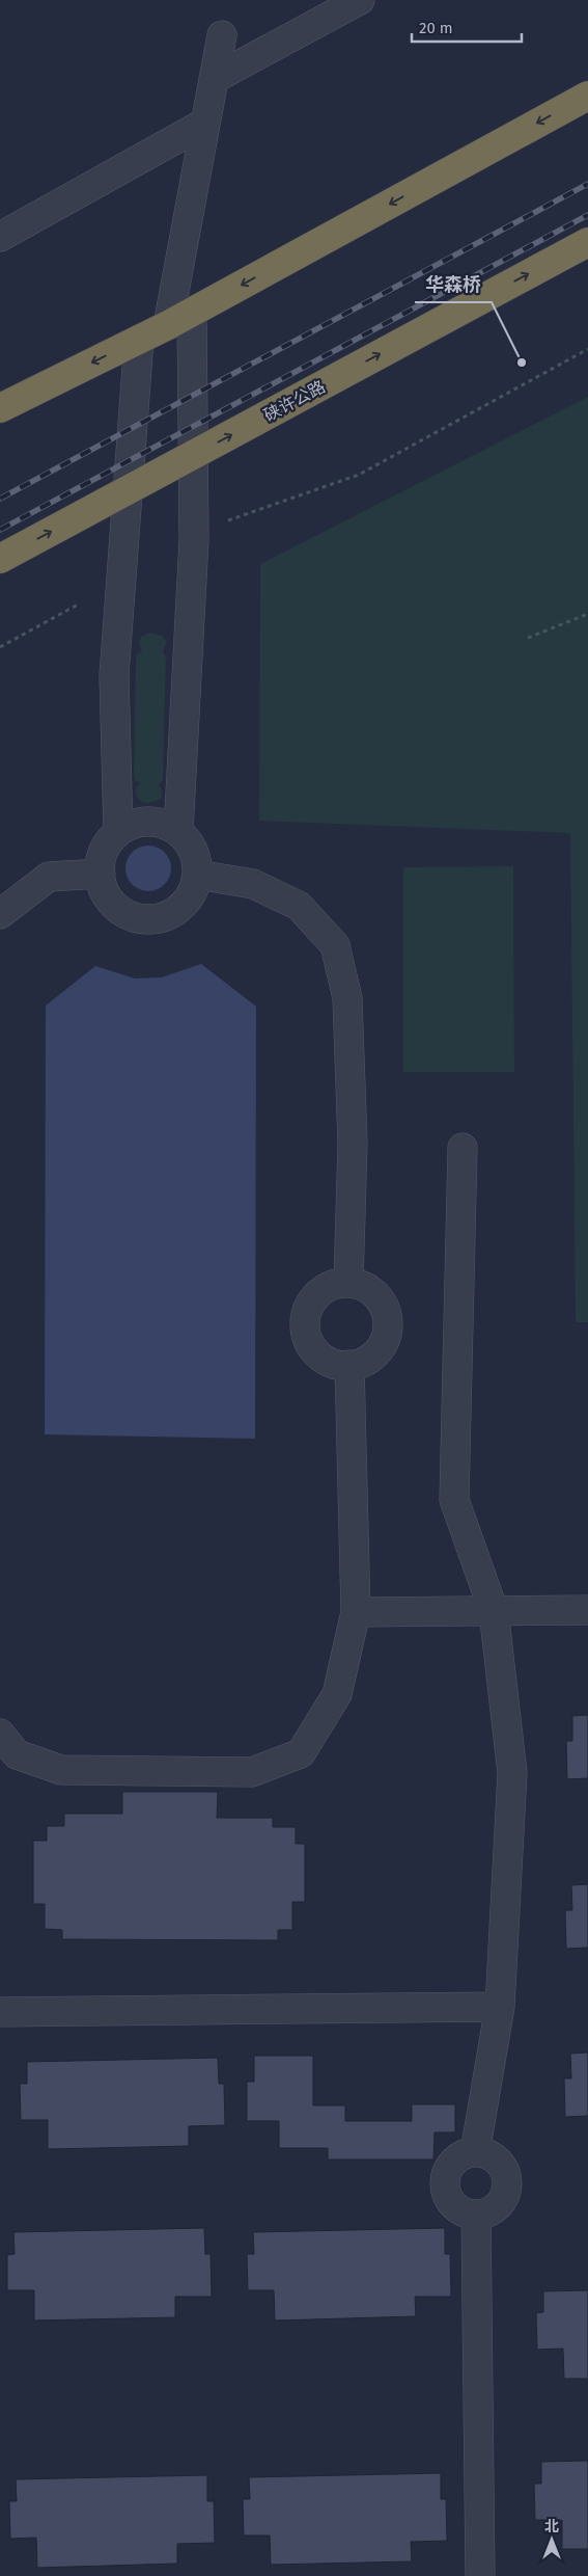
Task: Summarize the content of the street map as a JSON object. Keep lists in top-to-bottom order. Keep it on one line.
{"streets":{"highway":["硖许公路"]},"places":["华森桥"],"scale_bar":"20 m","north":"top"}
